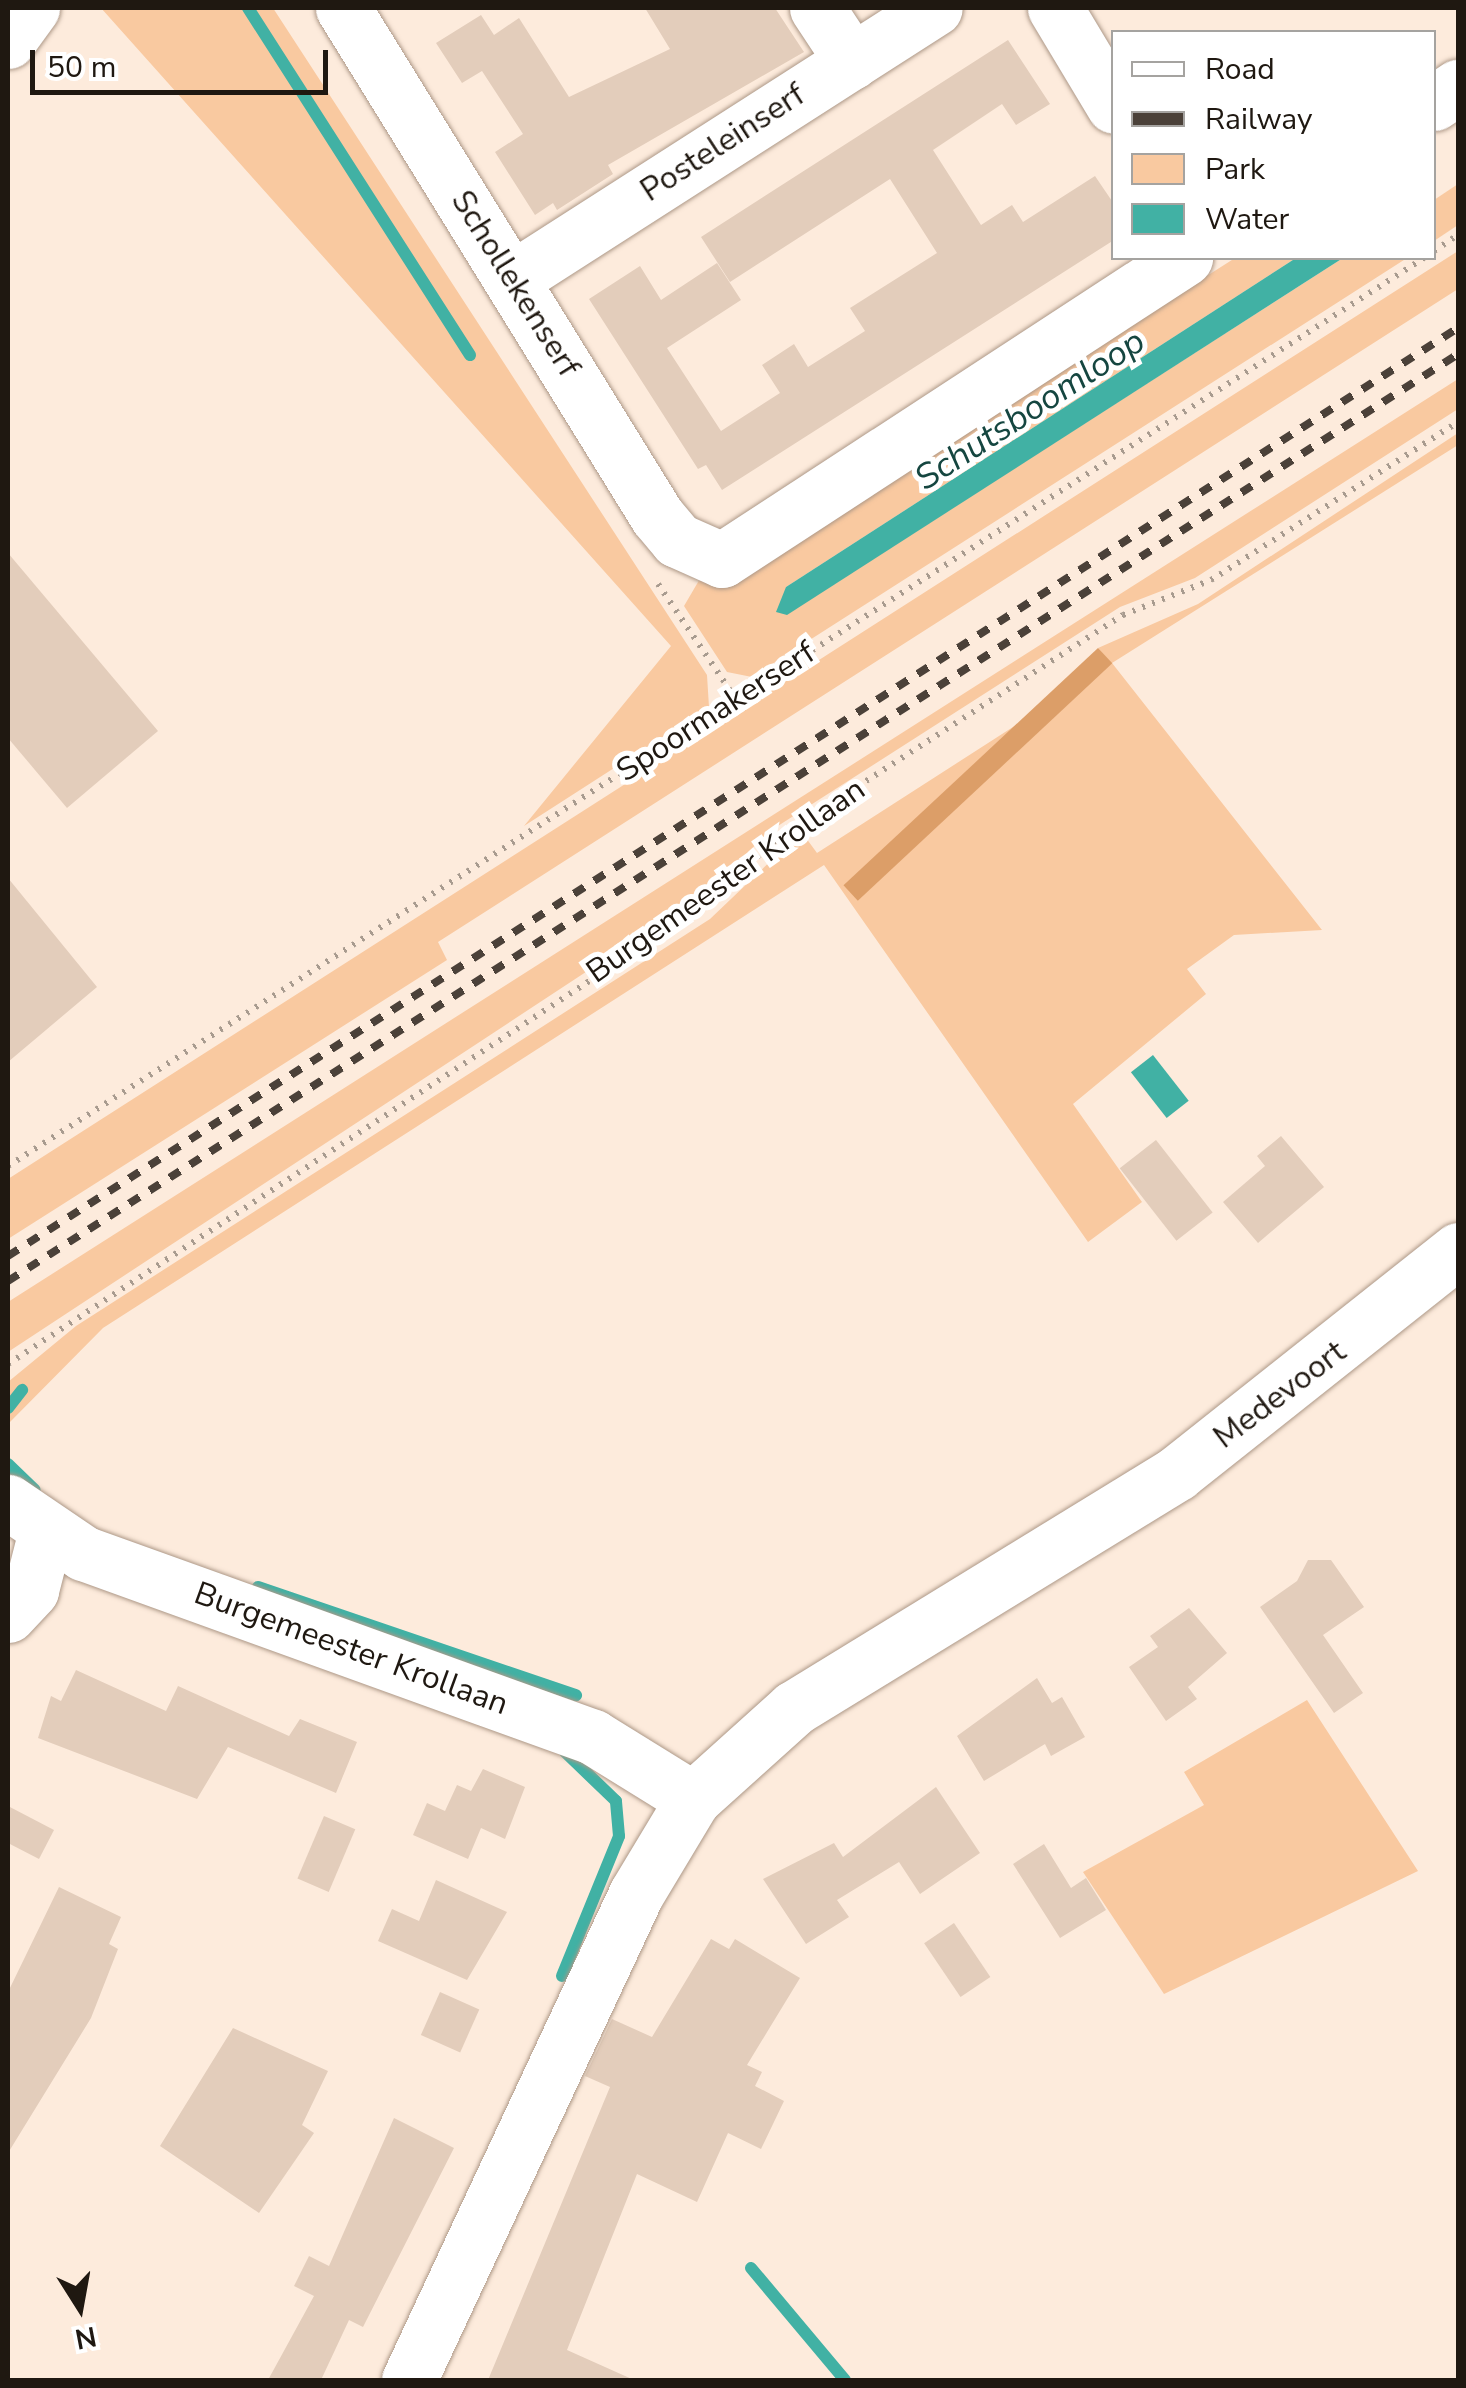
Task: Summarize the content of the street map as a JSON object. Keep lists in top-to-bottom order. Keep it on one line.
{"streets":{"street":["Posteleinserf","Schollekenserf","Burgemeester Krollaan","Medevoort"],"path":["Spoormakerserf"]},"crossings":[["Posteleinserf","Schollekenserf"],["Burgemeester Krollaan","Medevoort"]],"water":["Schutsboomloop"],"legend":["Road","Railway","Park","Water"],"scale_bar":"50 m","north":"bottom"}
